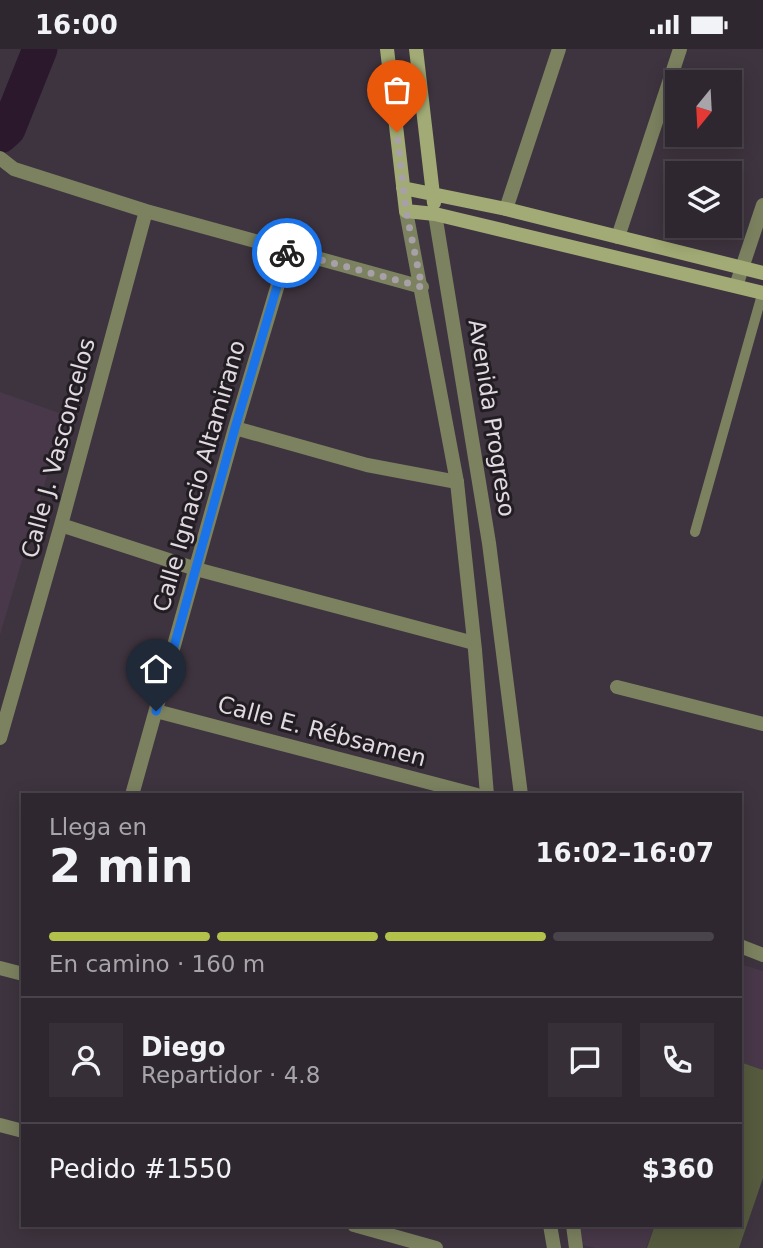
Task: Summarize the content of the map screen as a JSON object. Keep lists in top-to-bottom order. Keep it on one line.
{"streets":{"main road":["Avenida Progreso"],"street":["Calle J. Vasconcelos","Calle Ignacio Altamirano","Calle E. Rébsamen"]},"crossings":[["Calle Ignacio Altamirano","Calle E. Rébsamen"]],"north":"bottom","page":{"status":"16:00","heading":["2 min","Llega en","16:02–16:07"],"panel":["Diego","Repartidor · 4.8","Pedido #1550","$360"],"bar":"En camino · 160 m"}}
